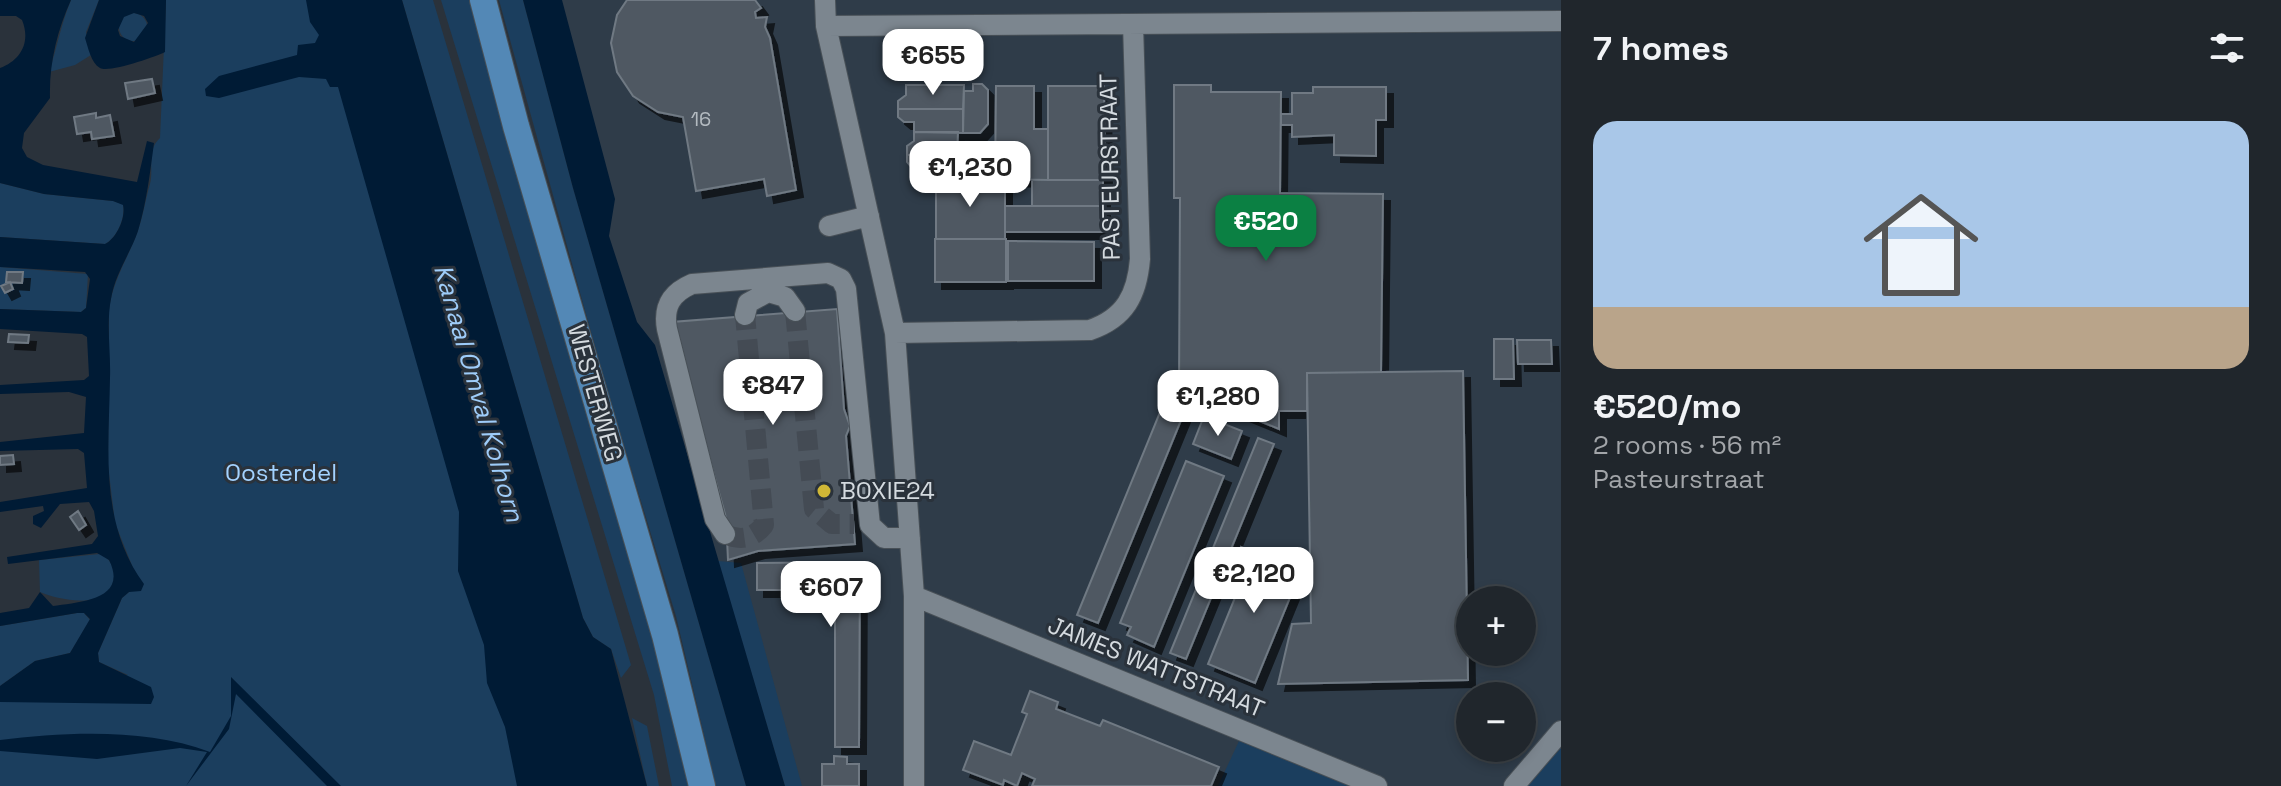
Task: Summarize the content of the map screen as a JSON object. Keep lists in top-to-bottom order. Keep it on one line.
{"streets":{"main road":["WESTERWEG"],"street":["PASTEURSTRAAT","JAMES WATTSTRAAT"]},"water":["Kanaal Omval Kolhorn"],"parks":["Oosterdel"],"places":["BOXIE24"],"house_numbers":["16"],"page":{"heading":"7 homes","price":["€655","€1,230","€520","€847","€1,280","€2,120","€607"],"list":[{"name":"€520/mo","note":"2 rooms · 56 m² · Pasteurstraat"}],"map_buttons":["+","−"]}}
